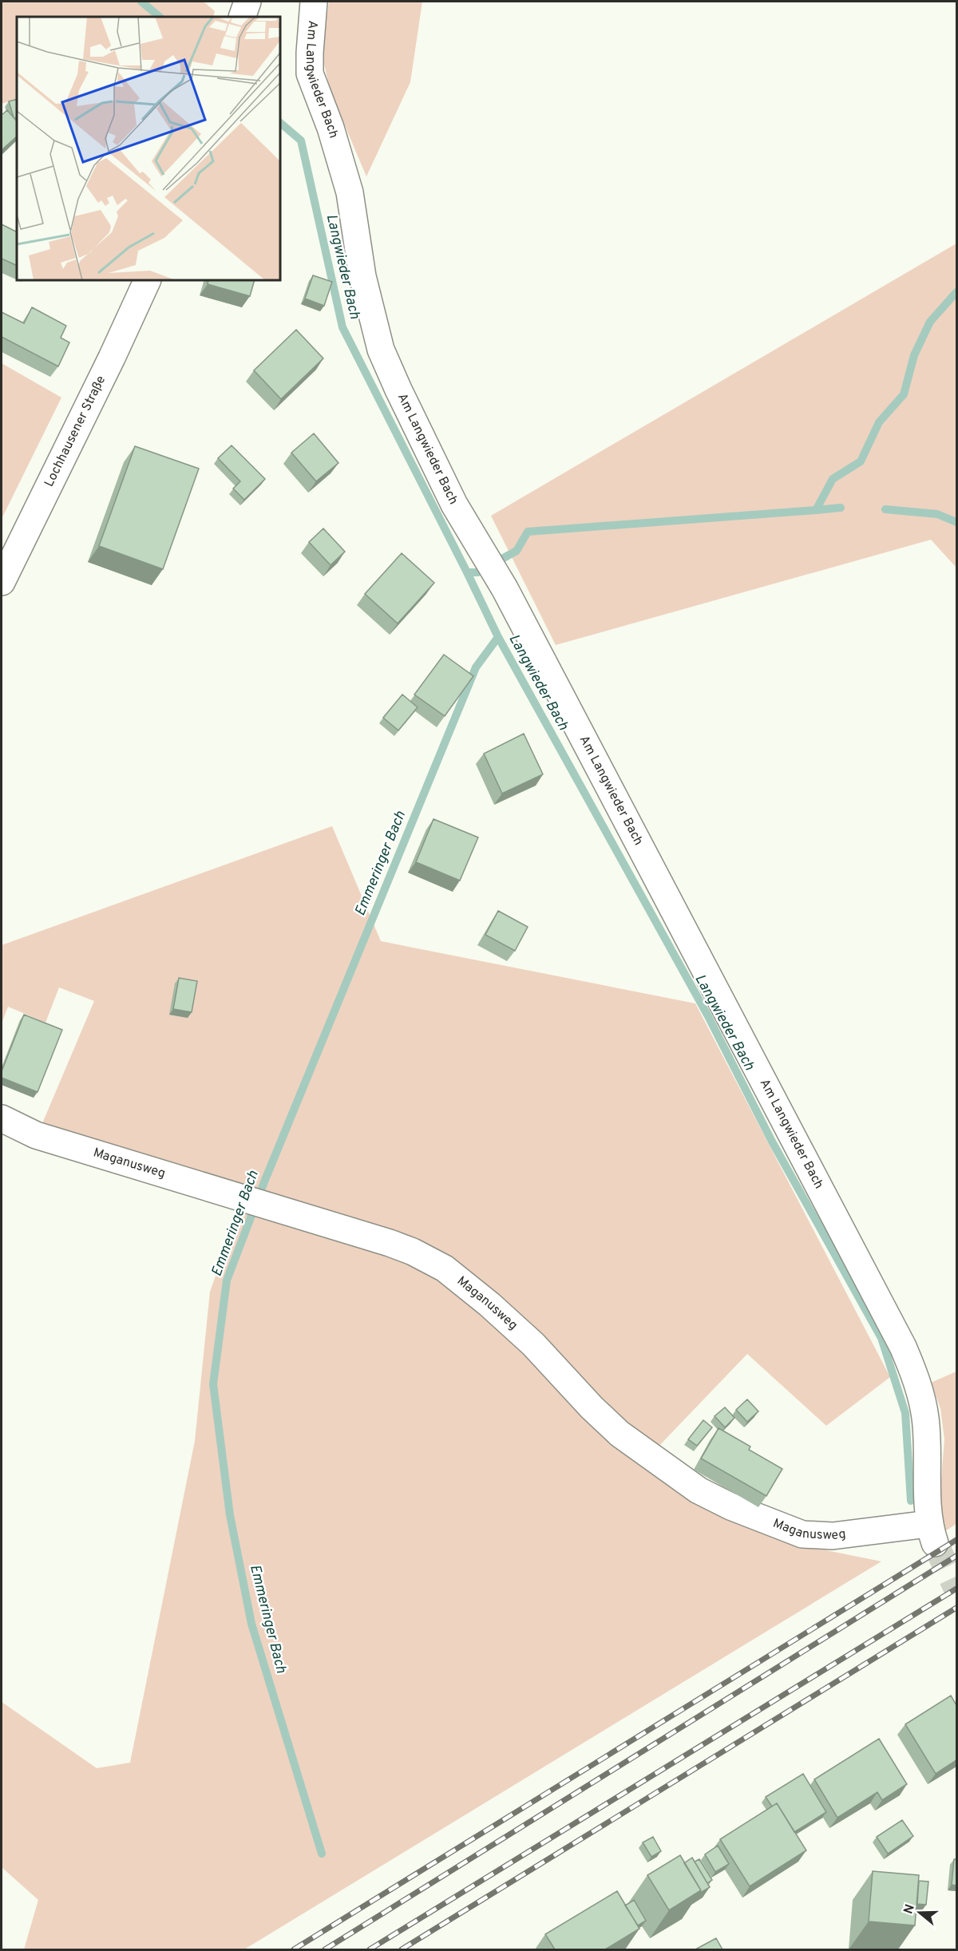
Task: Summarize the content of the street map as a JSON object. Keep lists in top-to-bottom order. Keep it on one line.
{"streets":{"street":["Am Langwieder Bach","Lochhausener Straße","Maganusweg"]},"crossings":[["Am Langwieder Bach","Maganusweg"]],"water":["Langwieder Bach","Emmeringer Bach"],"north":"left"}
